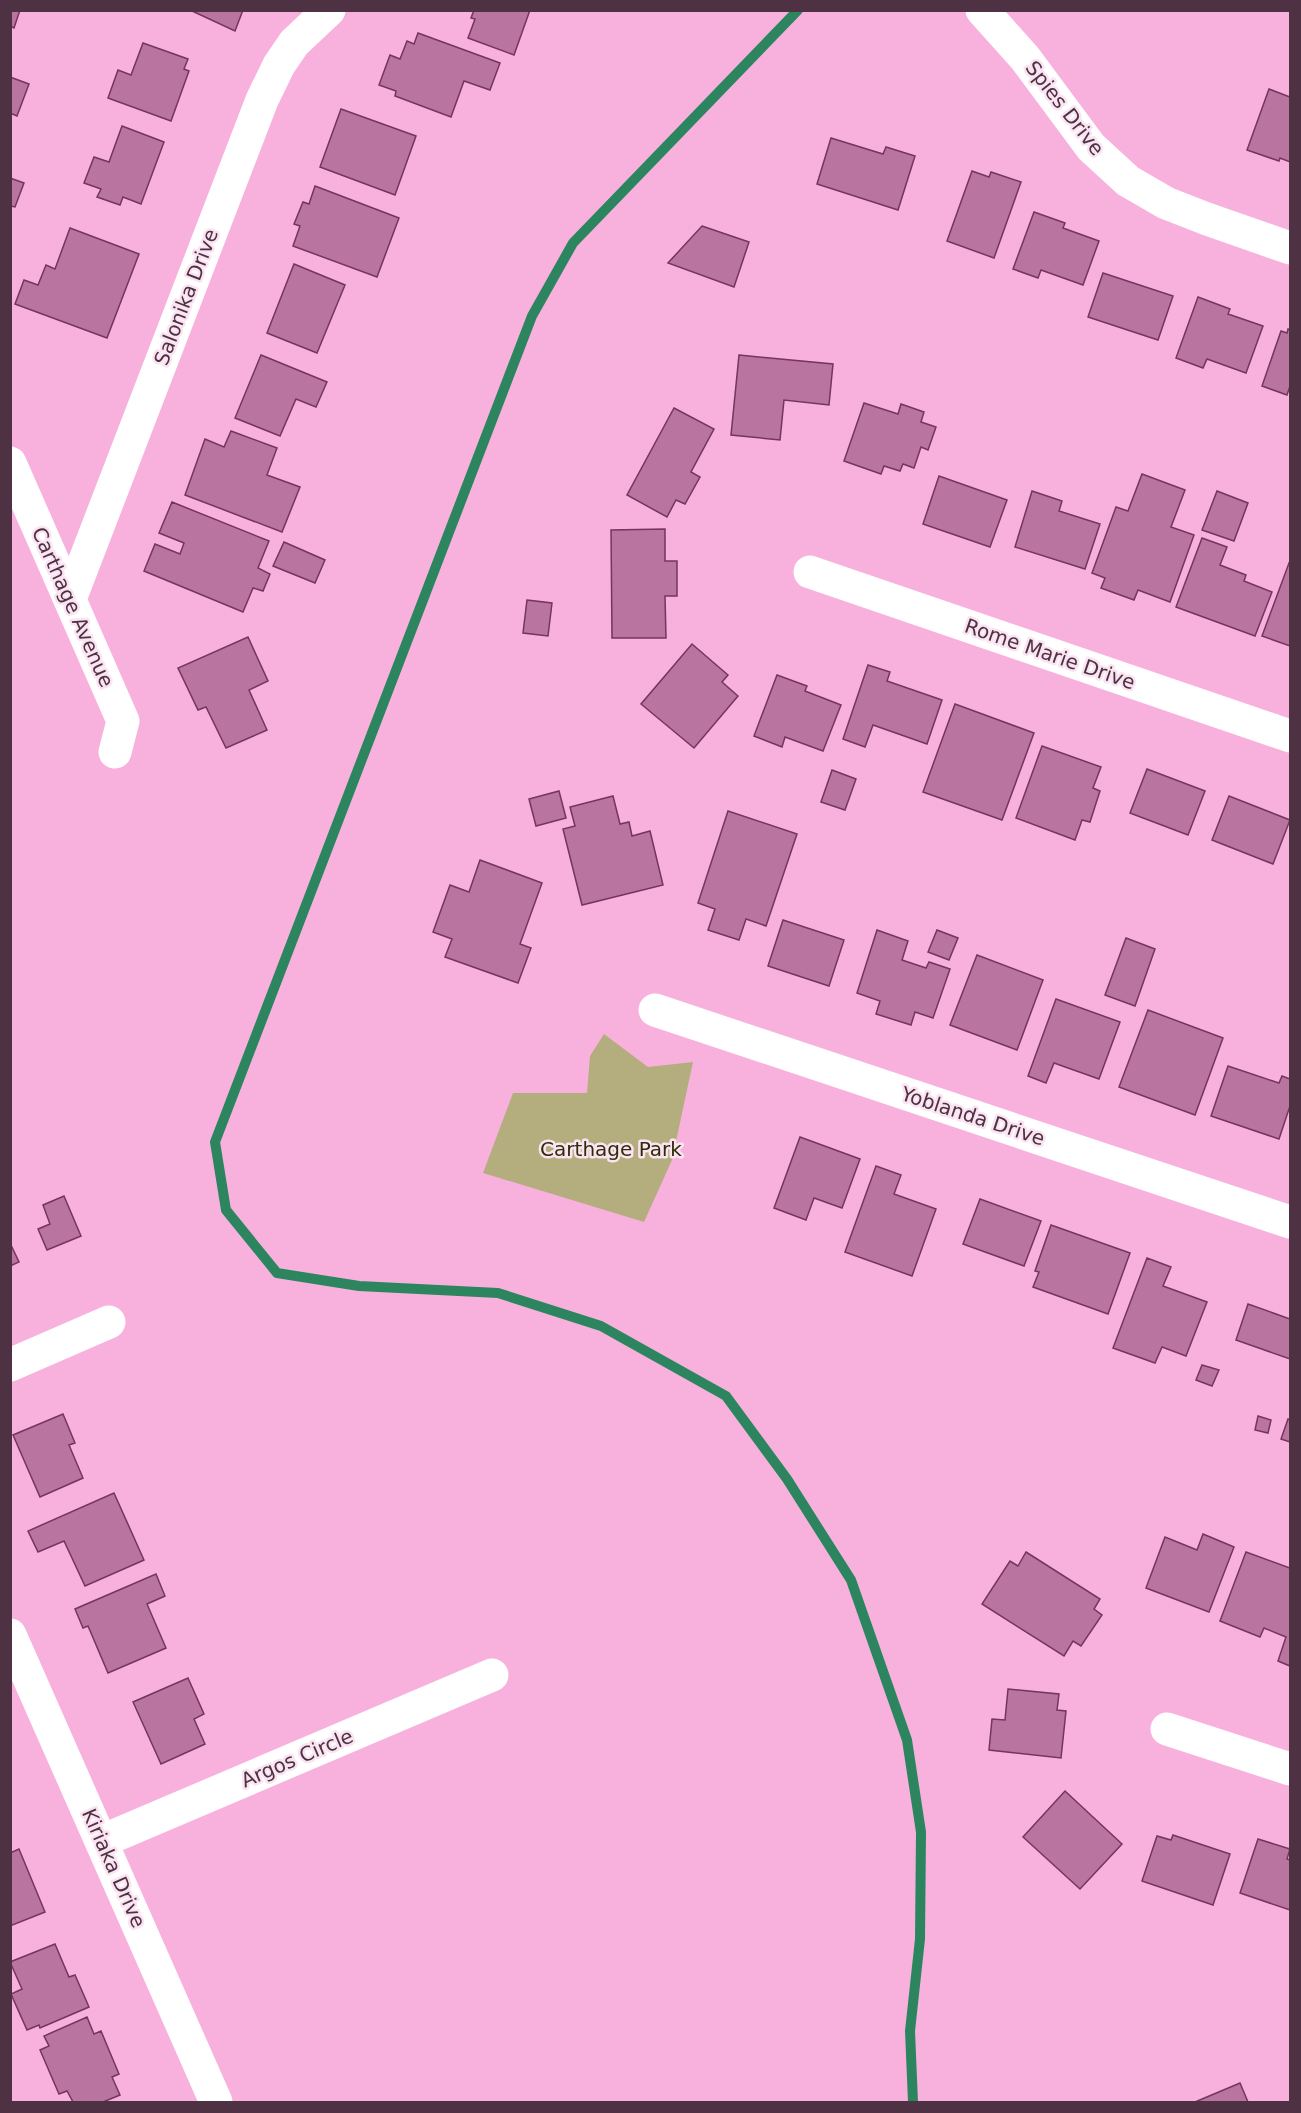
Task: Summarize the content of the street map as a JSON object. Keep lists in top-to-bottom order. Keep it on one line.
{"streets":{"street":["Spies Drive","Salonika Drive","Carthage Avenue","Rome Marie Drive","Yoblanda Drive","Argos Circle","Kiriaka Drive"]},"crossings":[["Salonika Drive","Carthage Avenue"],["Argos Circle","Kiriaka Drive"]],"parks":["Carthage Park"]}
